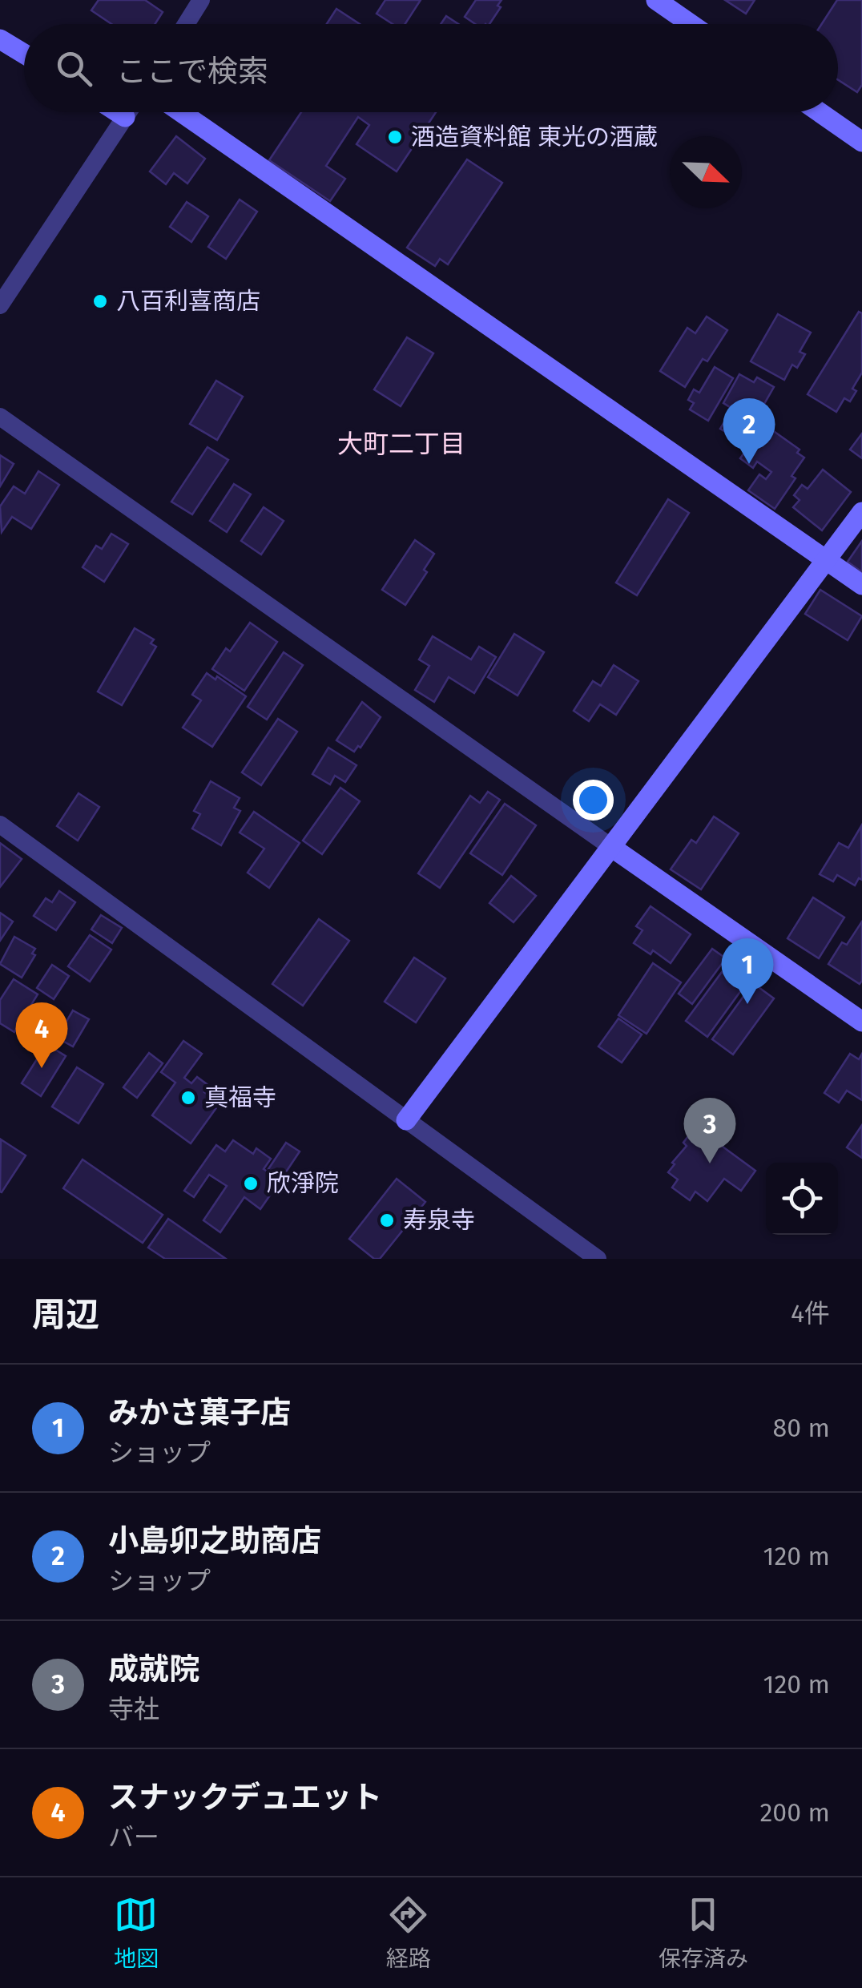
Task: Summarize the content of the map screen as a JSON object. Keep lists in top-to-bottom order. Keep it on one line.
{"districts":["大町二丁目"],"places":["酒造資料館 東光の酒蔵","八百利喜商店","真福寺","欣淨院","寿泉寺"],"north":"bottom right","page":{"search":"ここで検索","pins":["2","1","4","3"],"heading":["周辺","4件"],"list":[{"mark":"1","name":"みかさ菓子店","note":"ショップ","value":"80 m"},{"mark":"2","name":"小島卯之助商店","note":"ショップ","value":"120 m"},{"mark":"3","name":"成就院","note":"寺社","value":"120 m"},{"mark":"4","name":"スナックデュエット","note":"バー","value":"200 m"}],"nav":["地図","経路","保存済み"]}}
